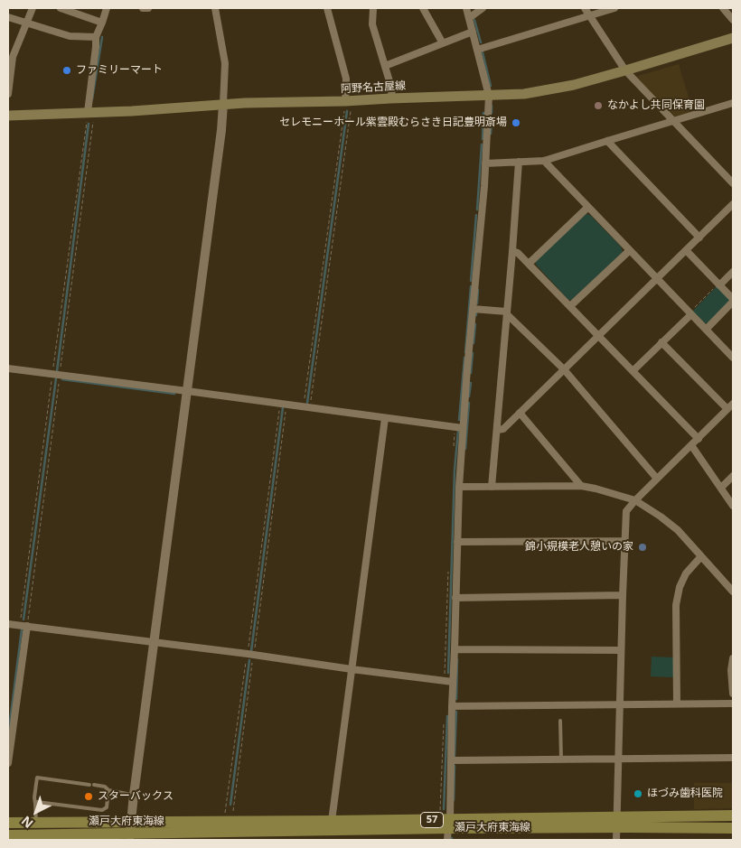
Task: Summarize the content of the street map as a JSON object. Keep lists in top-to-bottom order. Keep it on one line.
{"streets":{"main road":["阿野名古屋線","57","瀬戸大府東海線"]},"places":["ファミリーマート","なかよし共同保育園","セレモニーホール紫雲殿むらさき日記豊明斎場","錦小規模老人憩いの家","ほづみ歯科医院","スターバックス"],"north":"bottom left"}
